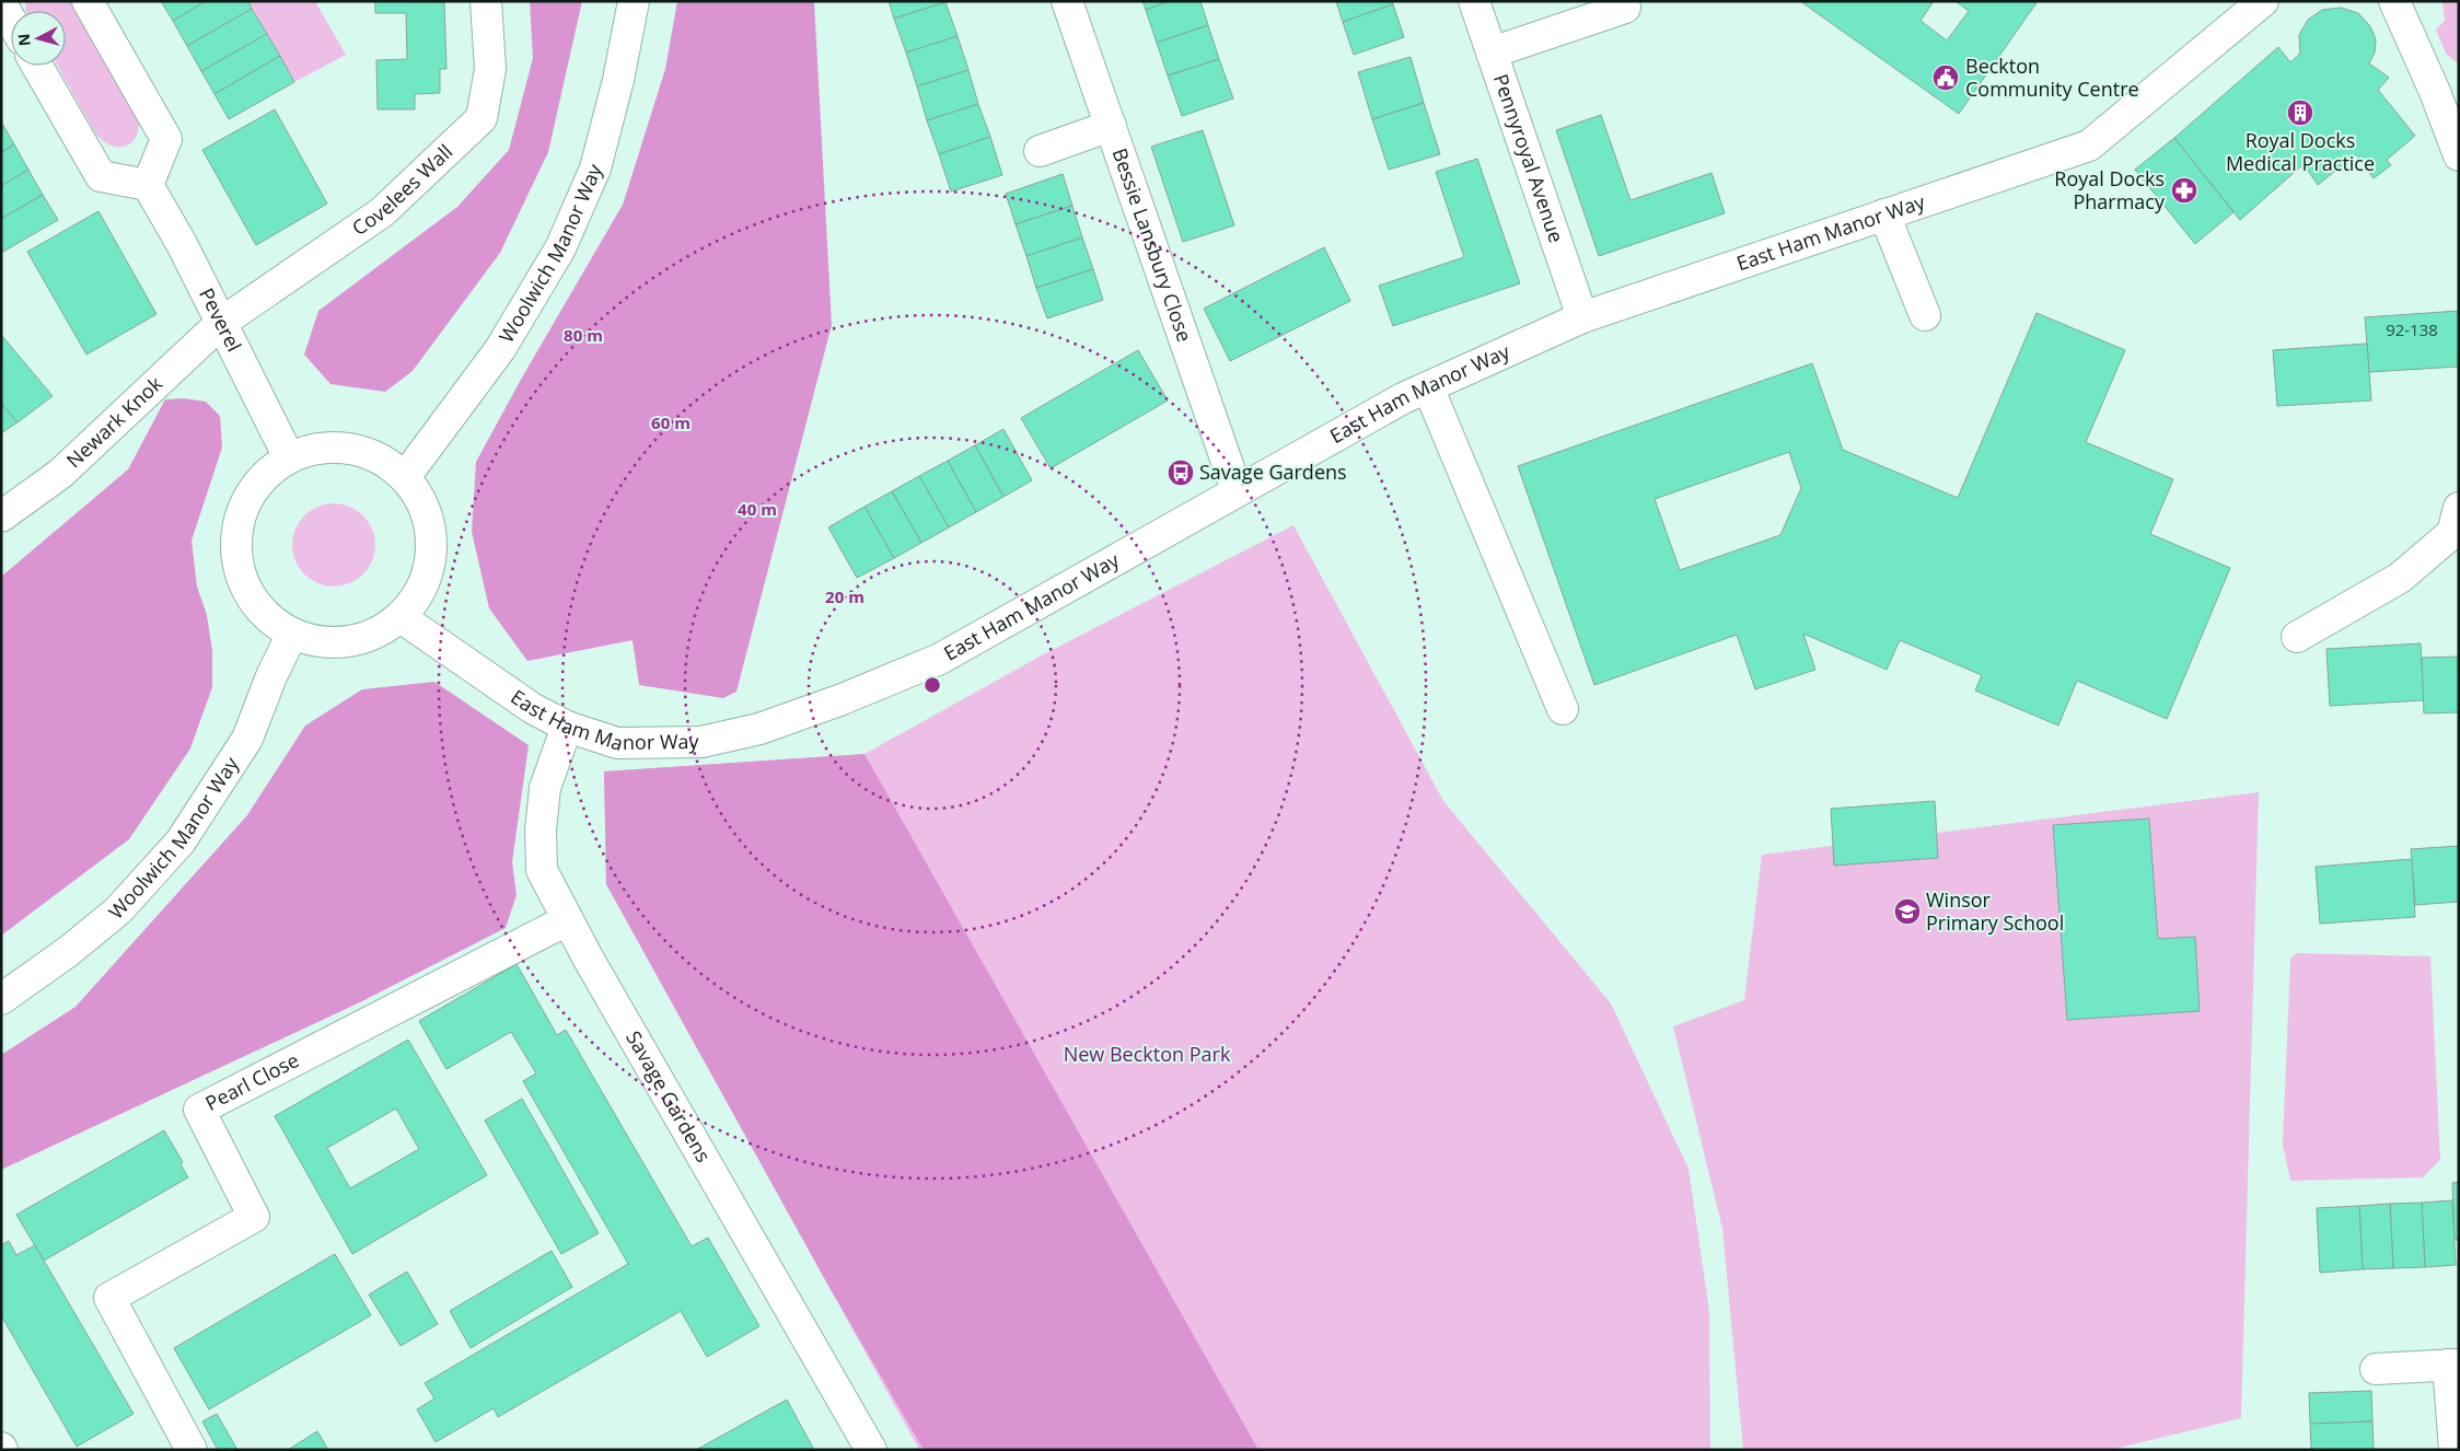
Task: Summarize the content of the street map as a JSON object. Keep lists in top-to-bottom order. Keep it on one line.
{"streets":{"street":["Pennyroyal Avenue","Covelees Wall","East Ham Manor Way","Bessie Lansbury Close","Woolwich Manor Way","Peverel","Newark Knok","Pearl Close","Savage Gardens"]},"crossings":[["Pennyroyal Avenue","East Ham Manor Way"],["Covelees Wall","Peverel"],["Covelees Wall","Newark Knok"],["East Ham Manor Way","Bessie Lansbury Close"],["East Ham Manor Way","Woolwich Manor Way"],["East Ham Manor Way","Peverel"],["East Ham Manor Way","Savage Gardens"],["Woolwich Manor Way","Peverel"],["Peverel","Newark Knok"],["Pearl Close","Savage Gardens"]],"parks":["New Beckton Park"],"places":{"public building":["Beckton Community Centre"],"building":["Royal Docks Medical Practice"],"pharmacy":["Royal Docks Pharmacy"],"bus stop":["Savage Gardens"],"school or university":["Winsor Primary School"]},"house_numbers":["92-138"],"north":"left","rings":["80 m","60 m","40 m","20 m"]}
